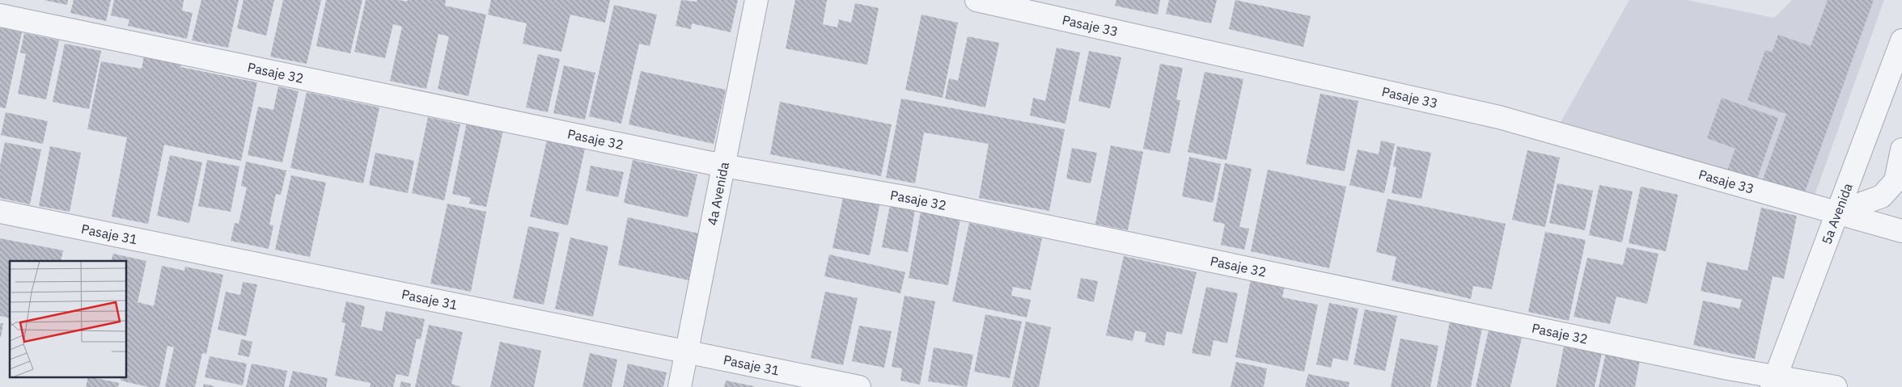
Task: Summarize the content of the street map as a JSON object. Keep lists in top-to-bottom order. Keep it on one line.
{"streets":{"street":["Pasaje 33","Pasaje 32","4a Avenida","5a Avenida","Pasaje 31"]},"crossings":[["Pasaje 33","5a Avenida"],["Pasaje 32","4a Avenida"],["Pasaje 32","5a Avenida"],["4a Avenida","Pasaje 31"]]}
